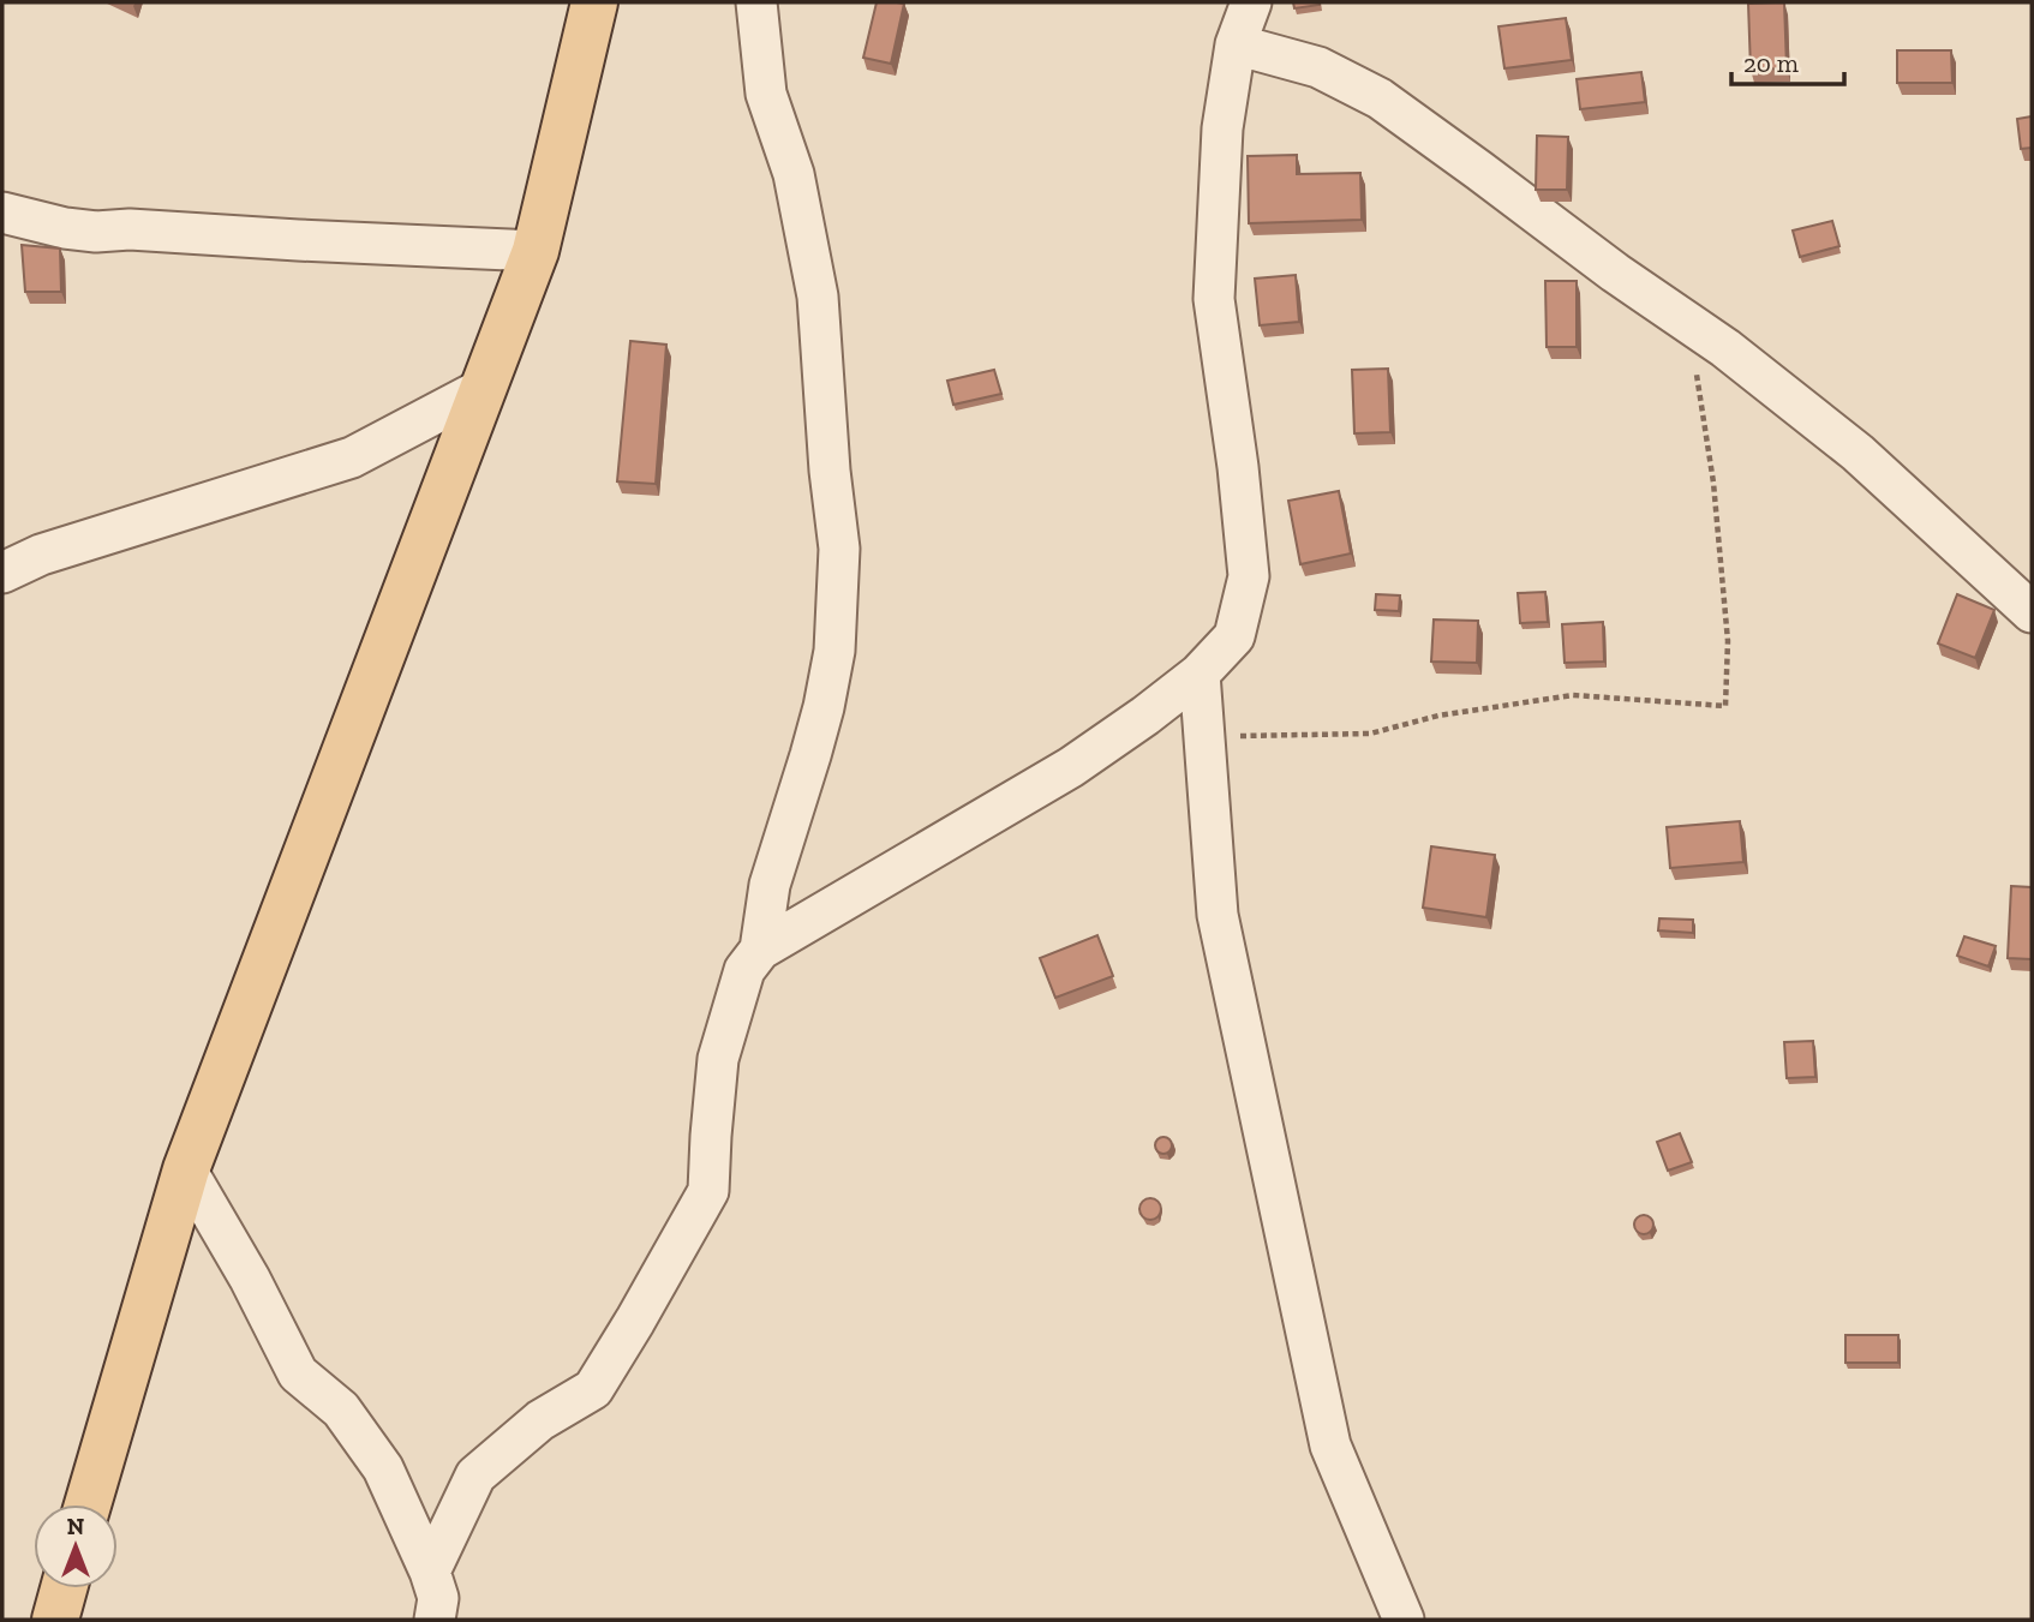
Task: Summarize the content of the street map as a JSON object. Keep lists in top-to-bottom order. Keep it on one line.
{"scale_bar":"20 m","north":"top"}
